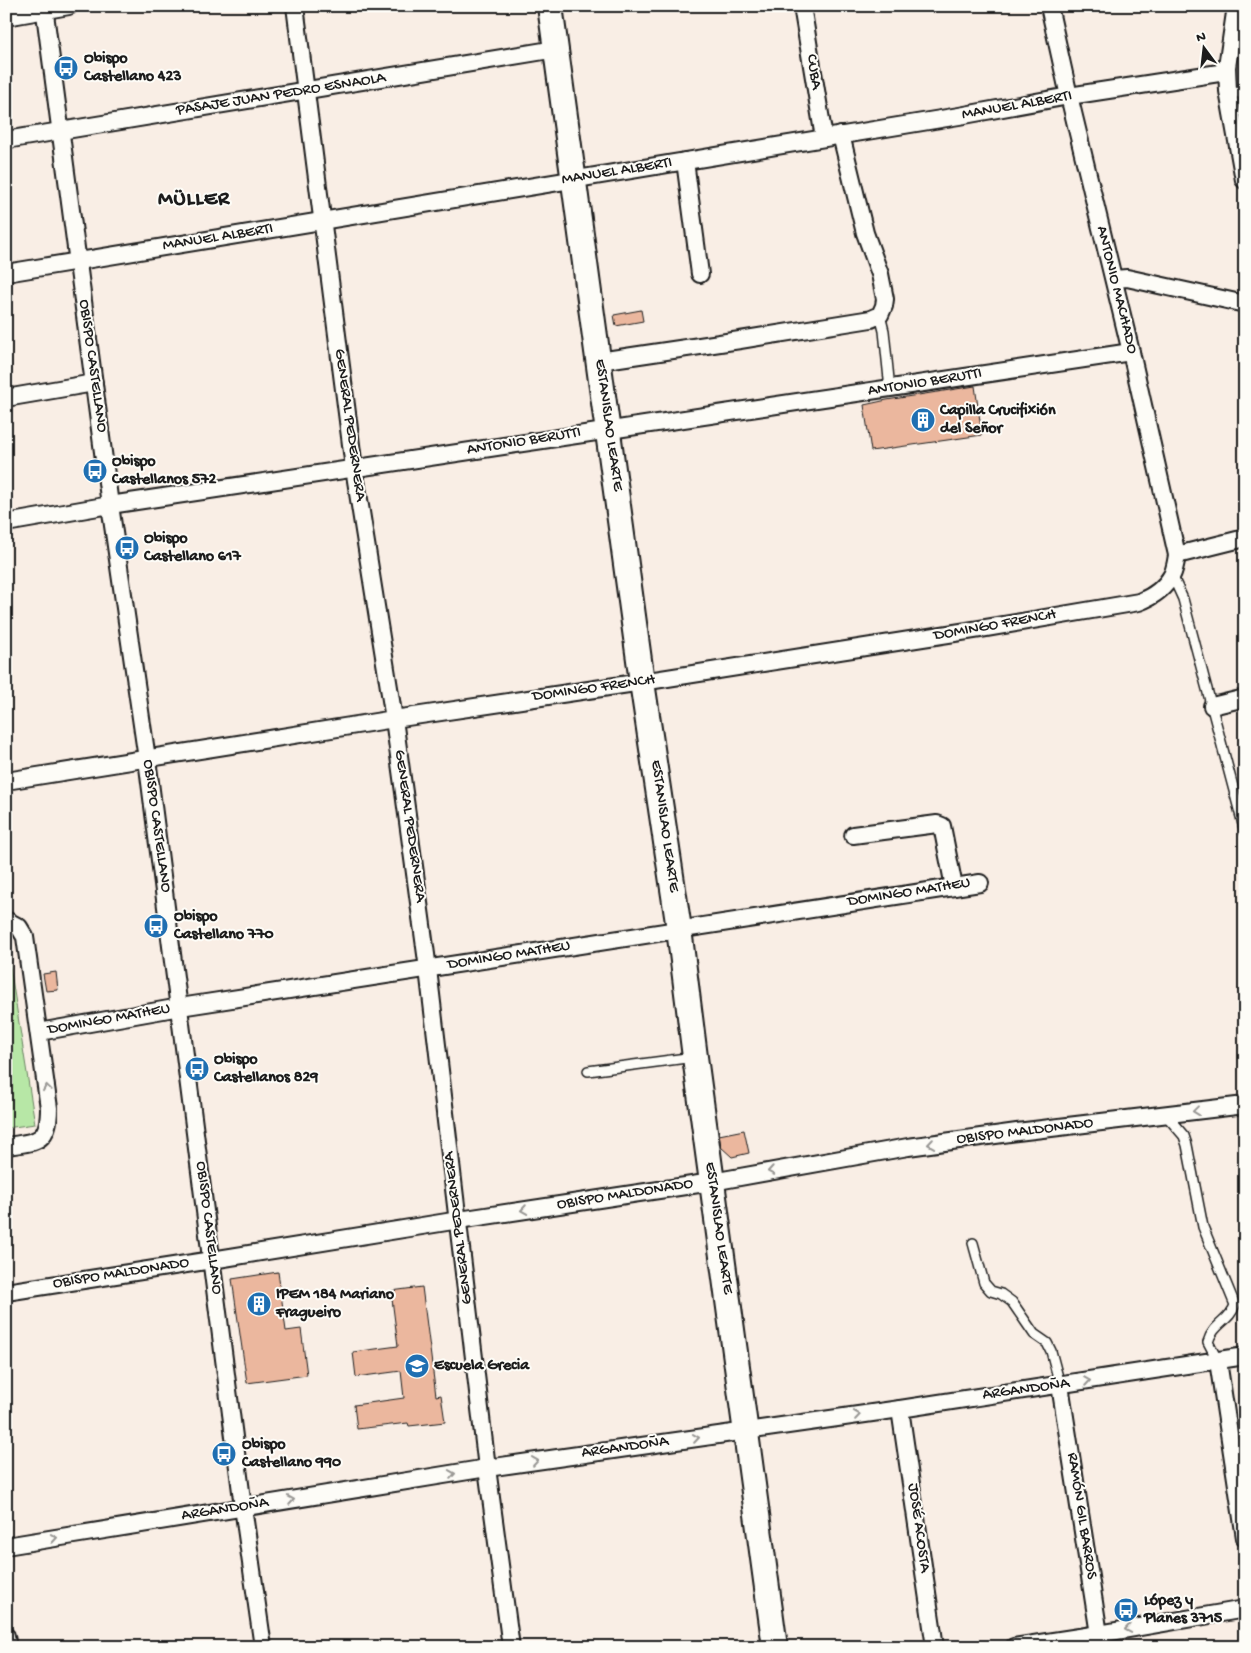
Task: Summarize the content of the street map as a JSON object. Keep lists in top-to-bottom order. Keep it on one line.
{"streets":{"street":["CUBA","PASAJE JUAN PEDRO ESNAOLA","MANUEL ALBERTI","ANTONIO MACHADO","OBISPO CASTELLANO","ANTONIO BERUTTI","GENERAL PEDERNERA","ESTANISLAO LEARTE","DOMINGO FRENCH","DOMINGO MATHEU","OBISPO MALDONADO","ARGANDOÑA","RAMÓN GIL BARROS","JOSÉ ACOSTA"]},"crossings":[["CUBA","MANUEL ALBERTI"],["PASAJE JUAN PEDRO ESNAOLA","OBISPO CASTELLANO"],["PASAJE JUAN PEDRO ESNAOLA","GENERAL PEDERNERA"],["PASAJE JUAN PEDRO ESNAOLA","ESTANISLAO LEARTE"],["MANUEL ALBERTI","ANTONIO MACHADO"],["MANUEL ALBERTI","OBISPO CASTELLANO"],["MANUEL ALBERTI","GENERAL PEDERNERA"],["MANUEL ALBERTI","ESTANISLAO LEARTE"],["ANTONIO MACHADO","ANTONIO BERUTTI"],["ANTONIO MACHADO","DOMINGO FRENCH"],["OBISPO CASTELLANO","ANTONIO BERUTTI"],["OBISPO CASTELLANO","DOMINGO FRENCH"],["OBISPO CASTELLANO","DOMINGO MATHEU"],["OBISPO CASTELLANO","OBISPO MALDONADO"],["OBISPO CASTELLANO","ARGANDOÑA"],["ANTONIO BERUTTI","GENERAL PEDERNERA"],["ANTONIO BERUTTI","ESTANISLAO LEARTE"],["GENERAL PEDERNERA","DOMINGO FRENCH"],["GENERAL PEDERNERA","DOMINGO MATHEU"],["GENERAL PEDERNERA","OBISPO MALDONADO"],["GENERAL PEDERNERA","ARGANDOÑA"],["ESTANISLAO LEARTE","DOMINGO FRENCH"],["ESTANISLAO LEARTE","DOMINGO MATHEU"],["ESTANISLAO LEARTE","OBISPO MALDONADO"],["ESTANISLAO LEARTE","ARGANDOÑA"],["ARGANDOÑA","RAMÓN GIL BARROS"],["ARGANDOÑA","JOSÉ ACOSTA"]],"one_way":["OBISPO MALDONADO","ARGANDOÑA"],"districts":["MÜLLER"],"places":{"bus stop":["Obispo Castellano 423","Obispo Castellanos 572","Obispo Castellano 617","Obispo Castellano 770","Obispo Castellanos 829","Obispo Castellano 990","López y Planes 3715"],"building":["Capilla Crucifixión del Señor","IPEM 184 Mariano Fragueiro"],"school or university":["Escuela Grecia"]},"north":"top"}
